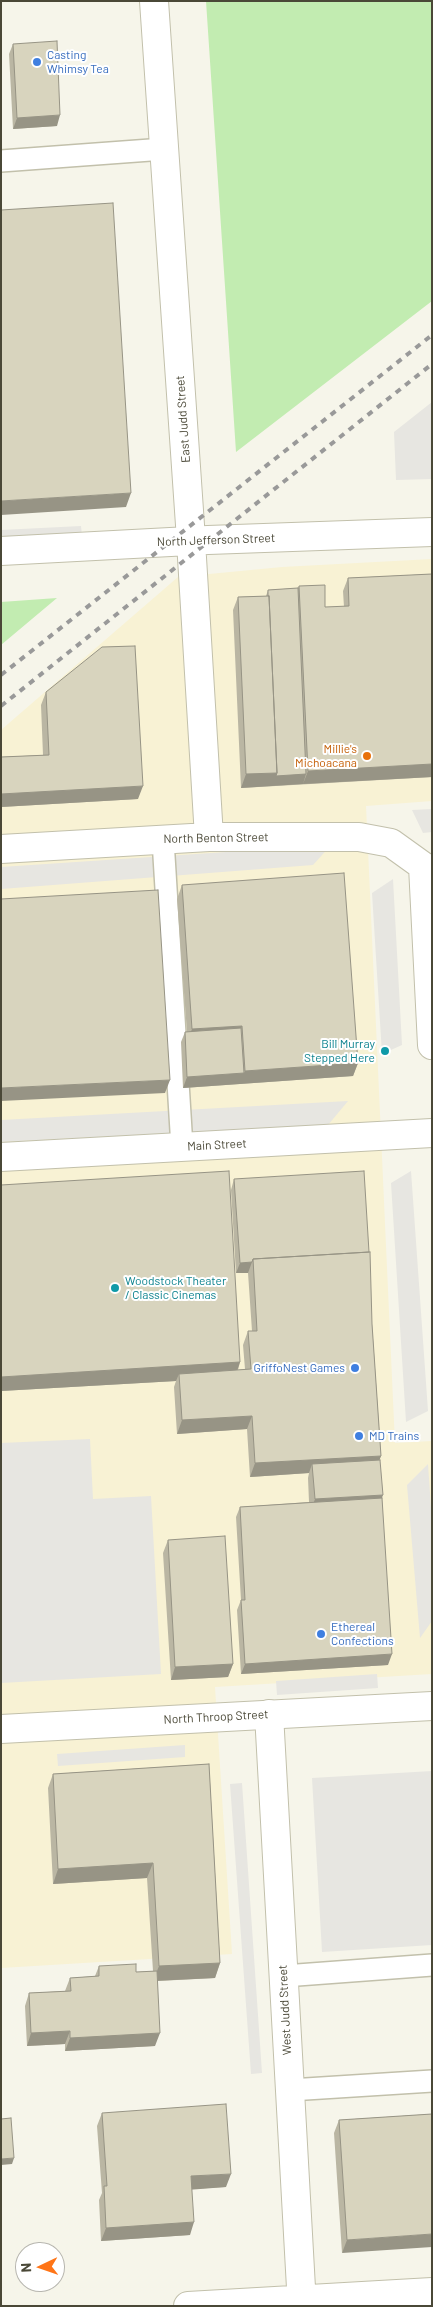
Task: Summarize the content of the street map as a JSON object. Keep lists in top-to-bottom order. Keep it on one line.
{"streets":{"street":["East Judd Street","North Jefferson Street","North Benton Street","Main Street","North Throop Street","West Judd Street"]},"crossings":[["East Judd Street","North Jefferson Street"],["East Judd Street","North Benton Street"],["North Throop Street","West Judd Street"]],"places":["Casting Whimsy Tea","Millie's Michoacana","Bill Murray Stepped Here","Woodstock Theater / Classic Cinemas","GriffoNest Games","MD Trains","Ethereal Confections"],"north":"left"}
